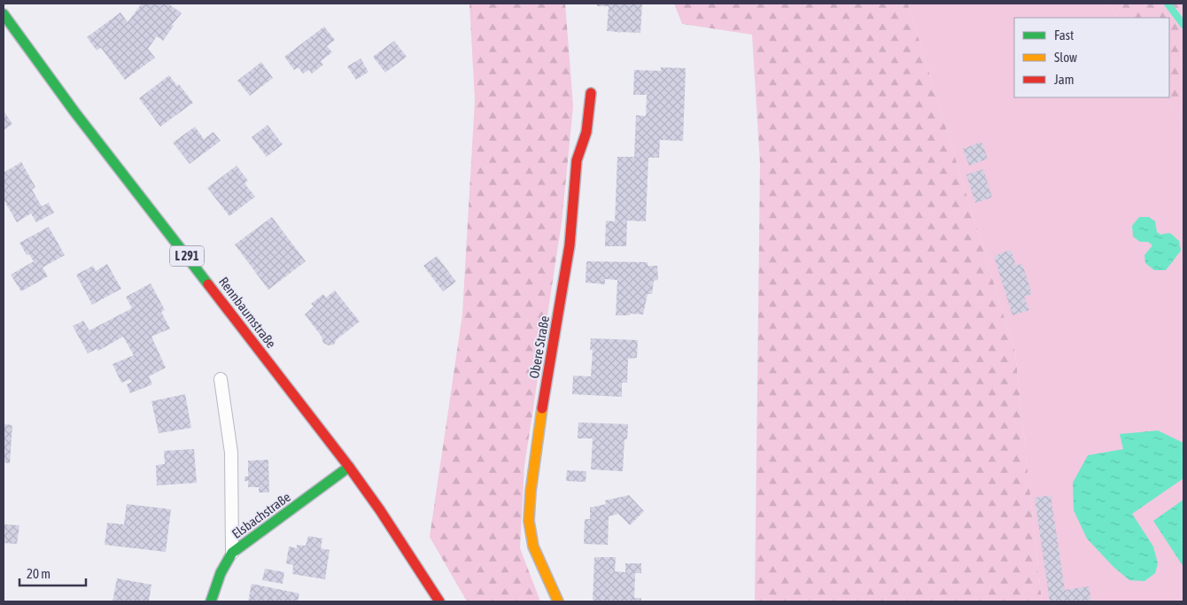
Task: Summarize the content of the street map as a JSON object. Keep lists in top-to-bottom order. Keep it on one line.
{"streets":{"main road":["L 291","Rennbaumstraße","Obere Straße","Elsbachstraße"]},"crossings":[["Rennbaumstraße","Elsbachstraße"]],"legend":["Fast","Slow","Jam"],"scale_bar":"20 m"}
